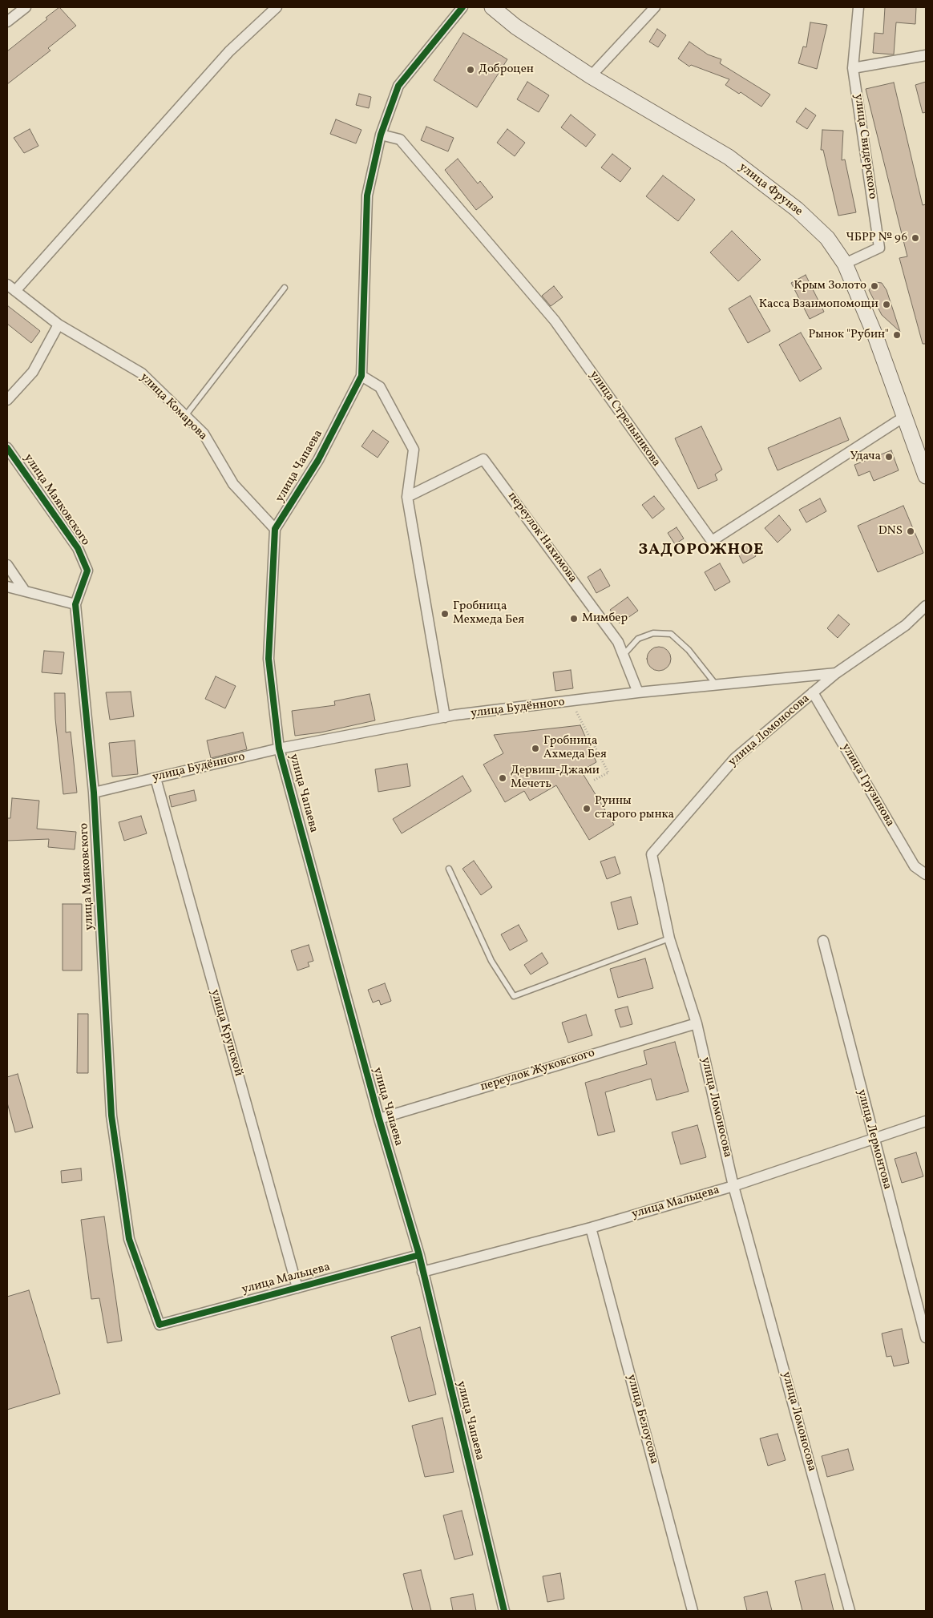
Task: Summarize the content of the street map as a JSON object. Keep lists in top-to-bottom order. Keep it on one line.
{"streets":{"main road":["улица Фрунзе"],"street":["улица Свидерского","улица Комарова","улица Стрельникова","улица Чапаева","улица Маяковского","переулок Нахимова","улица Будённого","улица Ломоносова","улица Грузинова","улица Крупской","переулок Жуковского","улица Лермонтова","улица Мальцева","улица Белоусова"]},"crossings":[["улица Свидерского","улица Фрунзе"],["улица Фрунзе","улица Стрельникова"],["улица Комарова","улица Чапаева"],["улица Стрельникова","улица Чапаева"],["улица Чапаева","улица Будённого"],["улица Чапаева","переулок Жуковского"],["улица Чапаева","улица Мальцева"],["улица Маяковского","улица Будённого"],["улица Маяковского","улица Мальцева"],["переулок Нахимова","улица Будённого"],["улица Будённого","улица Ломоносова"],["улица Будённого","улица Крупской"],["улица Ломоносова","улица Грузинова"],["улица Ломоносова","переулок Жуковского"],["улица Ломоносова","улица Мальцева"],["улица Крупской","улица Мальцева"],["улица Лермонтова","улица Мальцева"],["улица Мальцева","улица Белоусова"]],"districts":["ЗАДОРОЖНОЕ"],"places":["Доброцен","ЧБРР № 96","Крым Золото","Касса Взаимопомощи","Рынок \"Рубин\"","Удача","DNS","Гробница Мехмеда Бея","Мимбер","Гробница Ахмеда Бея","Дервиш-Джами Мечеть","Руины старого рынка"]}
